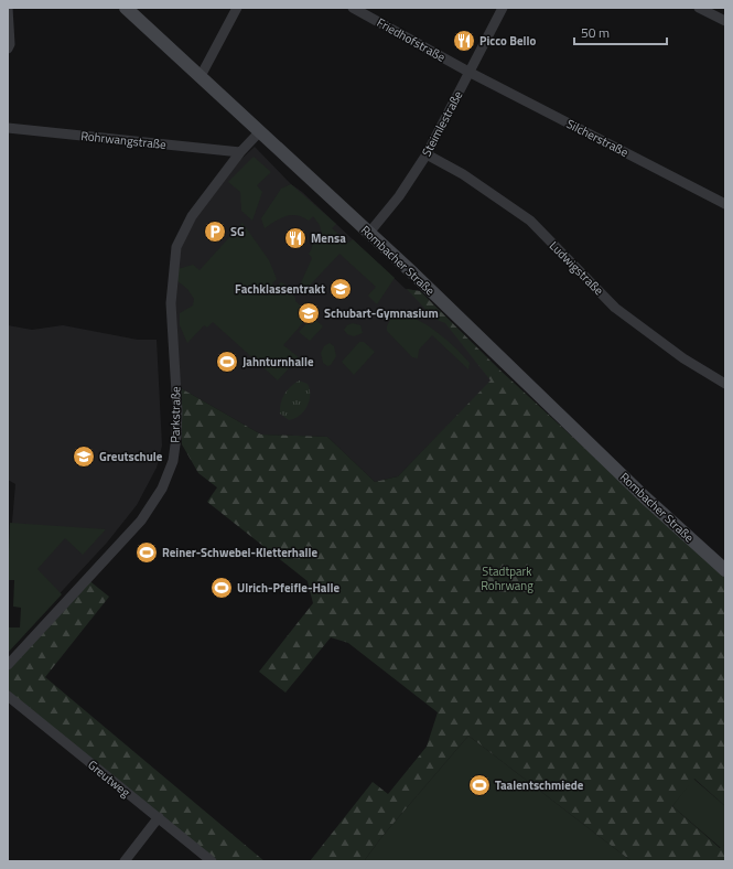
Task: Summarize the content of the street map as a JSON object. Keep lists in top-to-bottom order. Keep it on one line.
{"streets":{"main road":["Rombacher Straße"],"street":["Friedhofstraße","Steimlestraße","Silcherstraße","Rohrwangstraße","Ludwigstraße","Parkstraße","Greutweg"]},"crossings":[["Friedhofstraße","Steimlestraße"],["Friedhofstraße","Silcherstraße"],["Steimlestraße","Silcherstraße"],["Steimlestraße","Rombacher Straße"],["Steimlestraße","Ludwigstraße"],["Rohrwangstraße","Parkstraße"],["Rombacher Straße","Parkstraße"]],"parks":["Stadtpark Rohrwang"],"places":{"restaurant":["Picco Bello","Mensa"],"parking":["SG"],"school or university":["Fachklassentrakt","Schubart-Gymnasium","Greutschule"],"sports":["Jahnturnhalle","Reiner-Schwebel-Kletterhalle","Ulrich-Pfeifle-Halle","Taalentschmiede"]},"scale_bar":"50 m"}
